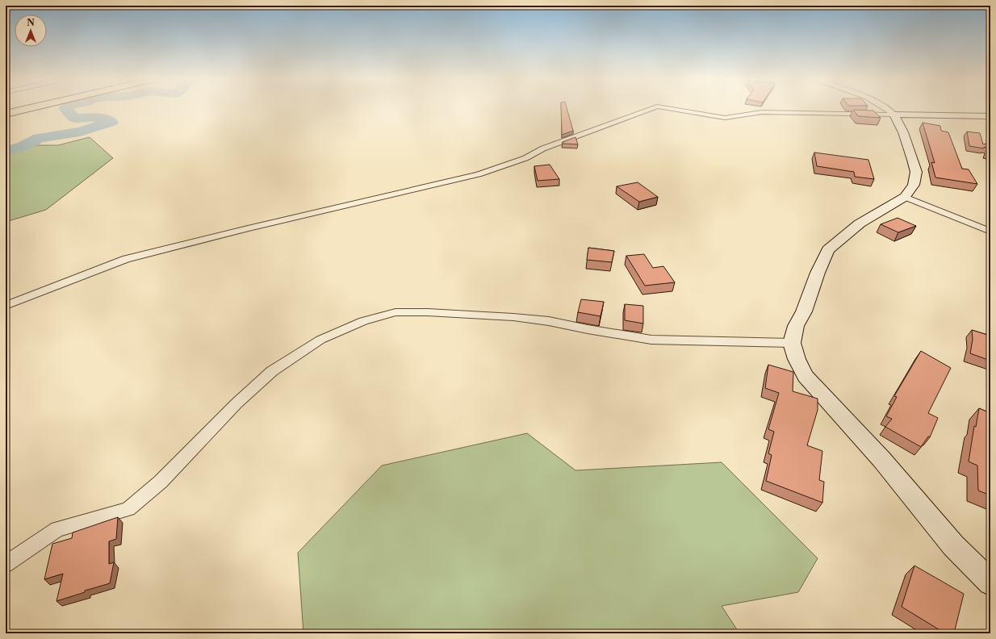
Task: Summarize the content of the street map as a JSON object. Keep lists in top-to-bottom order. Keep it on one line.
{"north":"top"}
